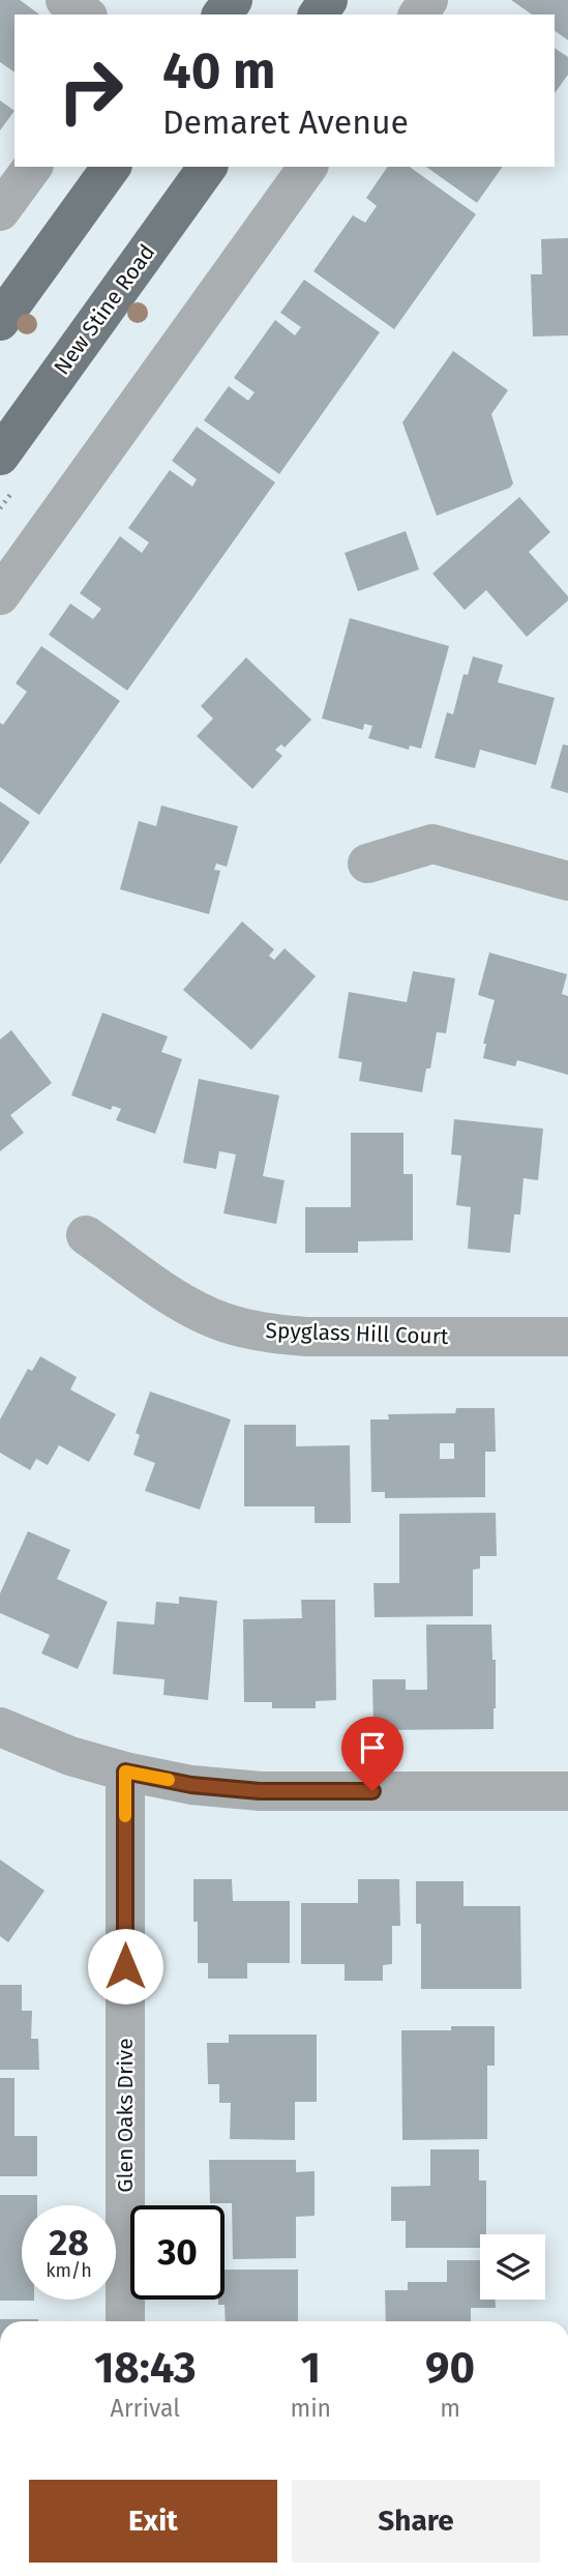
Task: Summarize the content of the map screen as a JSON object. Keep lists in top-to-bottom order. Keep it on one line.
{"streets":{"main road":["New Stine Road"],"street":["Spyglass Hill Court","Glen Oaks Drive"]},"page":{"turn":["40 m","Demaret Avenue"],"speed":"28 km/h","limit":"30","eta":["18:43","Arrival","1","min","90","m"],"buttons":["Exit","Share"]}}
